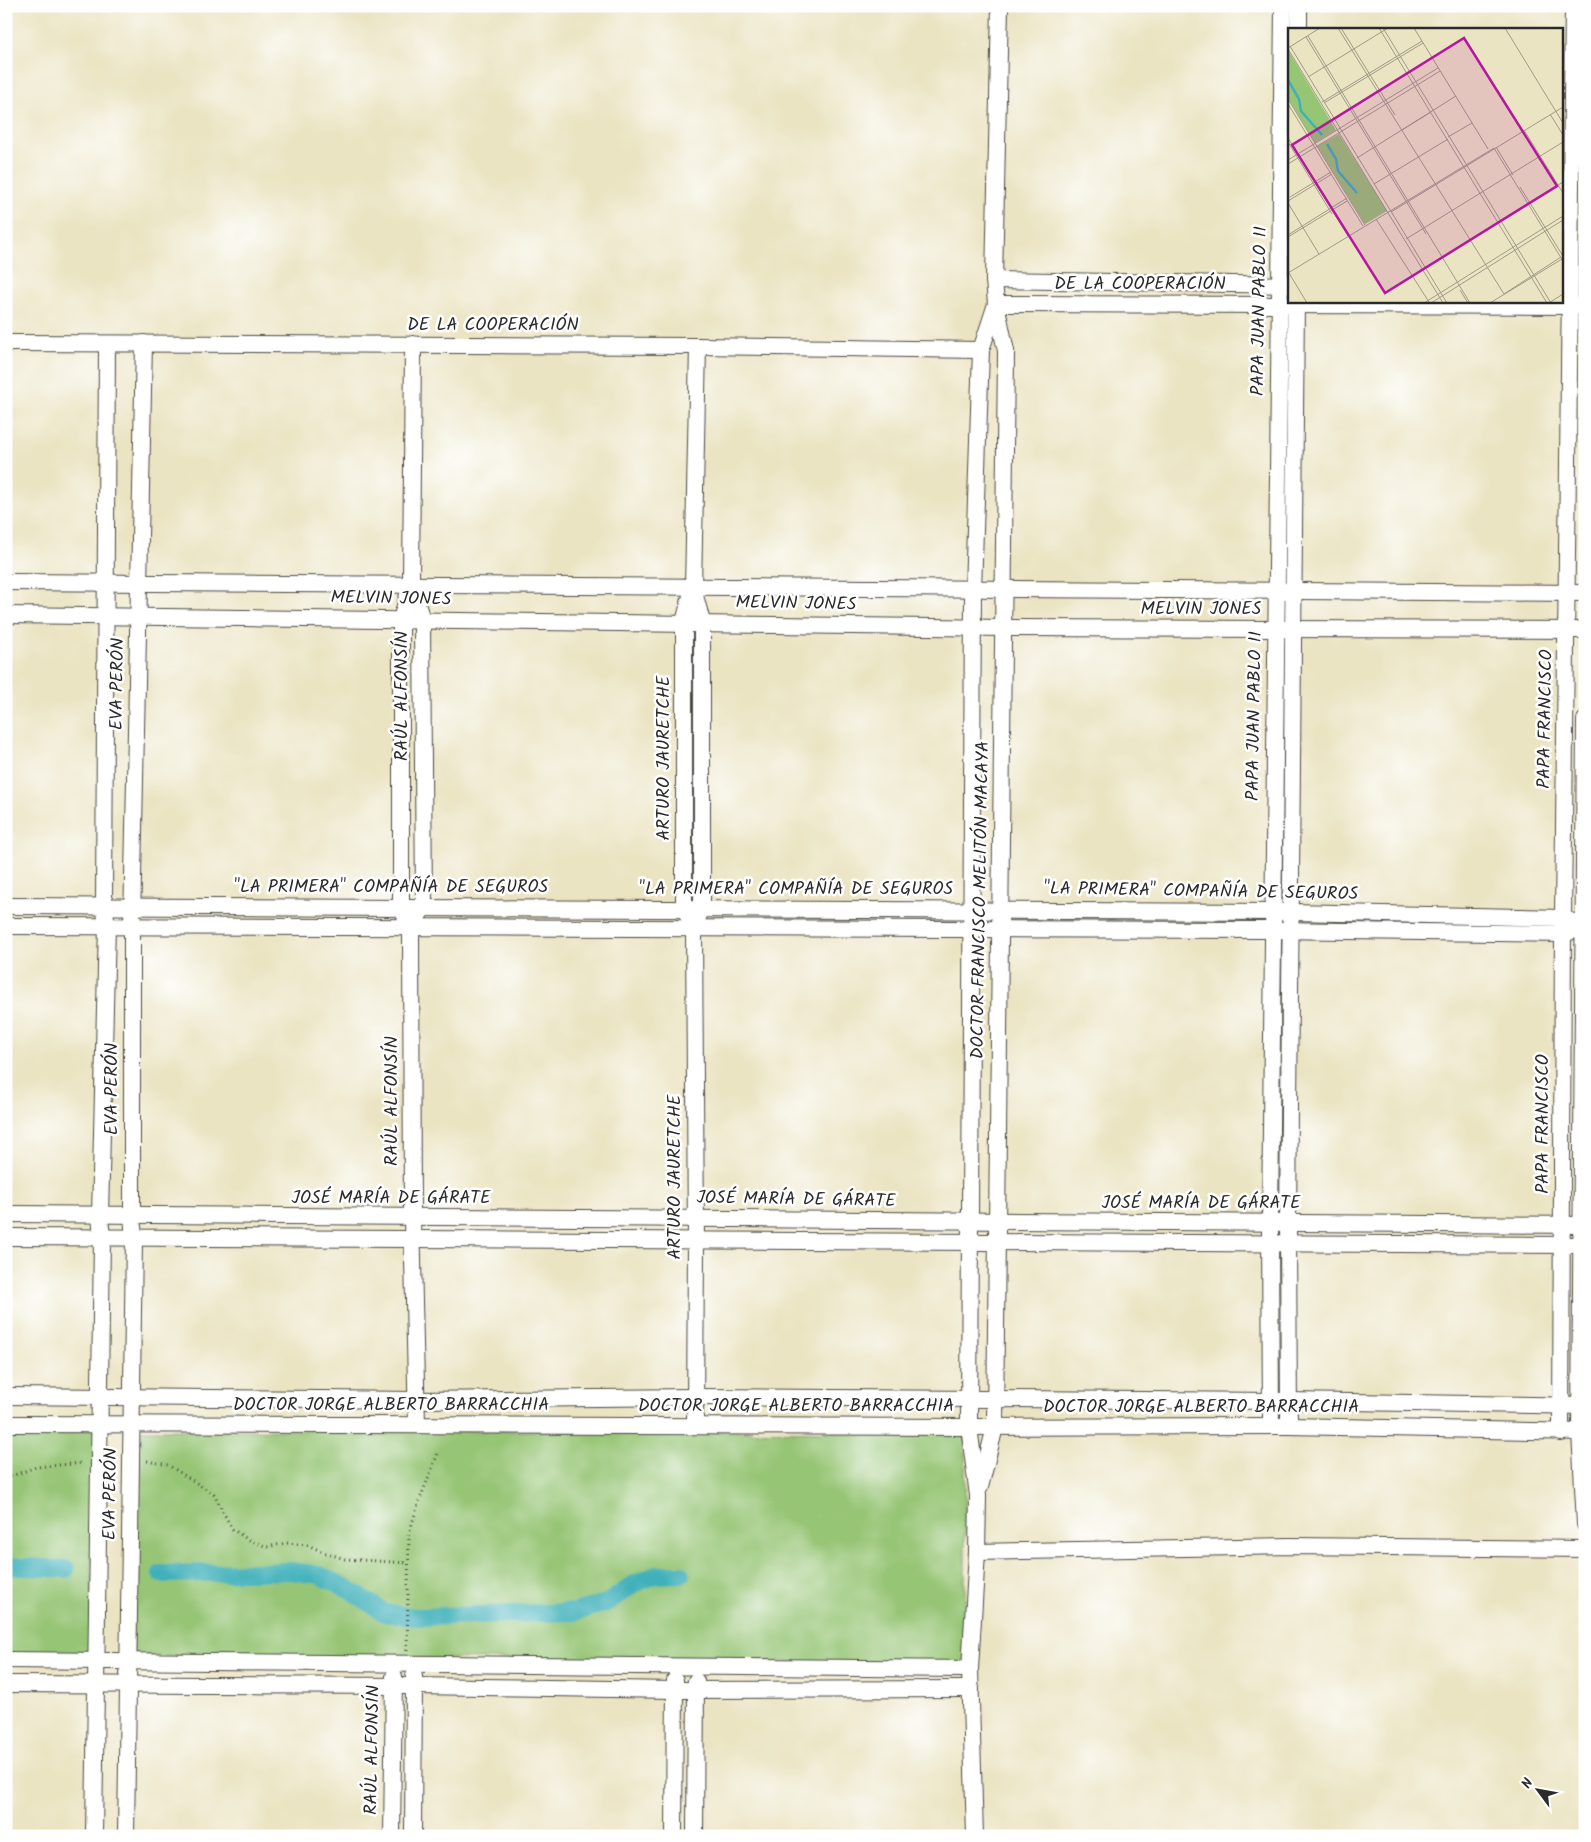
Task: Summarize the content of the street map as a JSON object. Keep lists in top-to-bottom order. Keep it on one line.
{"streets":{"street":["DE LA COOPERACIÓN","PAPA JUAN PABLO II","MELVIN JONES","EVA PERÓN","RAÚL ALFONSÍN","PAPA FRANCISCO","ARTURO JAURETCHE","\"LA PRIMERA\" COMPAÑÍA DE SEGUROS","DOCTOR FRANCISCO MELITÓN MACAYA","JOSÉ MARÍA DE GÁRATE","DOCTOR JORGE ALBERTO BARRACCHIA"]},"crossings":[["DE LA COOPERACIÓN","PAPA JUAN PABLO II"],["DE LA COOPERACIÓN","EVA PERÓN"],["DE LA COOPERACIÓN","RAÚL ALFONSÍN"],["DE LA COOPERACIÓN","PAPA FRANCISCO"],["DE LA COOPERACIÓN","ARTURO JAURETCHE"],["DE LA COOPERACIÓN","DOCTOR FRANCISCO MELITÓN MACAYA"],["PAPA JUAN PABLO II","MELVIN JONES"],["PAPA JUAN PABLO II","\"LA PRIMERA\" COMPAÑÍA DE SEGUROS"],["PAPA JUAN PABLO II","JOSÉ MARÍA DE GÁRATE"],["PAPA JUAN PABLO II","DOCTOR JORGE ALBERTO BARRACCHIA"],["MELVIN JONES","EVA PERÓN"],["MELVIN JONES","RAÚL ALFONSÍN"],["MELVIN JONES","PAPA FRANCISCO"],["MELVIN JONES","ARTURO JAURETCHE"],["MELVIN JONES","DOCTOR FRANCISCO MELITÓN MACAYA"],["EVA PERÓN","\"LA PRIMERA\" COMPAÑÍA DE SEGUROS"],["EVA PERÓN","JOSÉ MARÍA DE GÁRATE"],["EVA PERÓN","DOCTOR JORGE ALBERTO BARRACCHIA"],["RAÚL ALFONSÍN","\"LA PRIMERA\" COMPAÑÍA DE SEGUROS"],["RAÚL ALFONSÍN","JOSÉ MARÍA DE GÁRATE"],["RAÚL ALFONSÍN","DOCTOR JORGE ALBERTO BARRACCHIA"],["PAPA FRANCISCO","\"LA PRIMERA\" COMPAÑÍA DE SEGUROS"],["PAPA FRANCISCO","JOSÉ MARÍA DE GÁRATE"],["PAPA FRANCISCO","DOCTOR JORGE ALBERTO BARRACCHIA"],["ARTURO JAURETCHE","\"LA PRIMERA\" COMPAÑÍA DE SEGUROS"],["ARTURO JAURETCHE","JOSÉ MARÍA DE GÁRATE"],["ARTURO JAURETCHE","DOCTOR JORGE ALBERTO BARRACCHIA"],["\"LA PRIMERA\" COMPAÑÍA DE SEGUROS","DOCTOR FRANCISCO MELITÓN MACAYA"],["DOCTOR FRANCISCO MELITÓN MACAYA","JOSÉ MARÍA DE GÁRATE"],["DOCTOR FRANCISCO MELITÓN MACAYA","DOCTOR JORGE ALBERTO BARRACCHIA"]],"north":"top left"}
